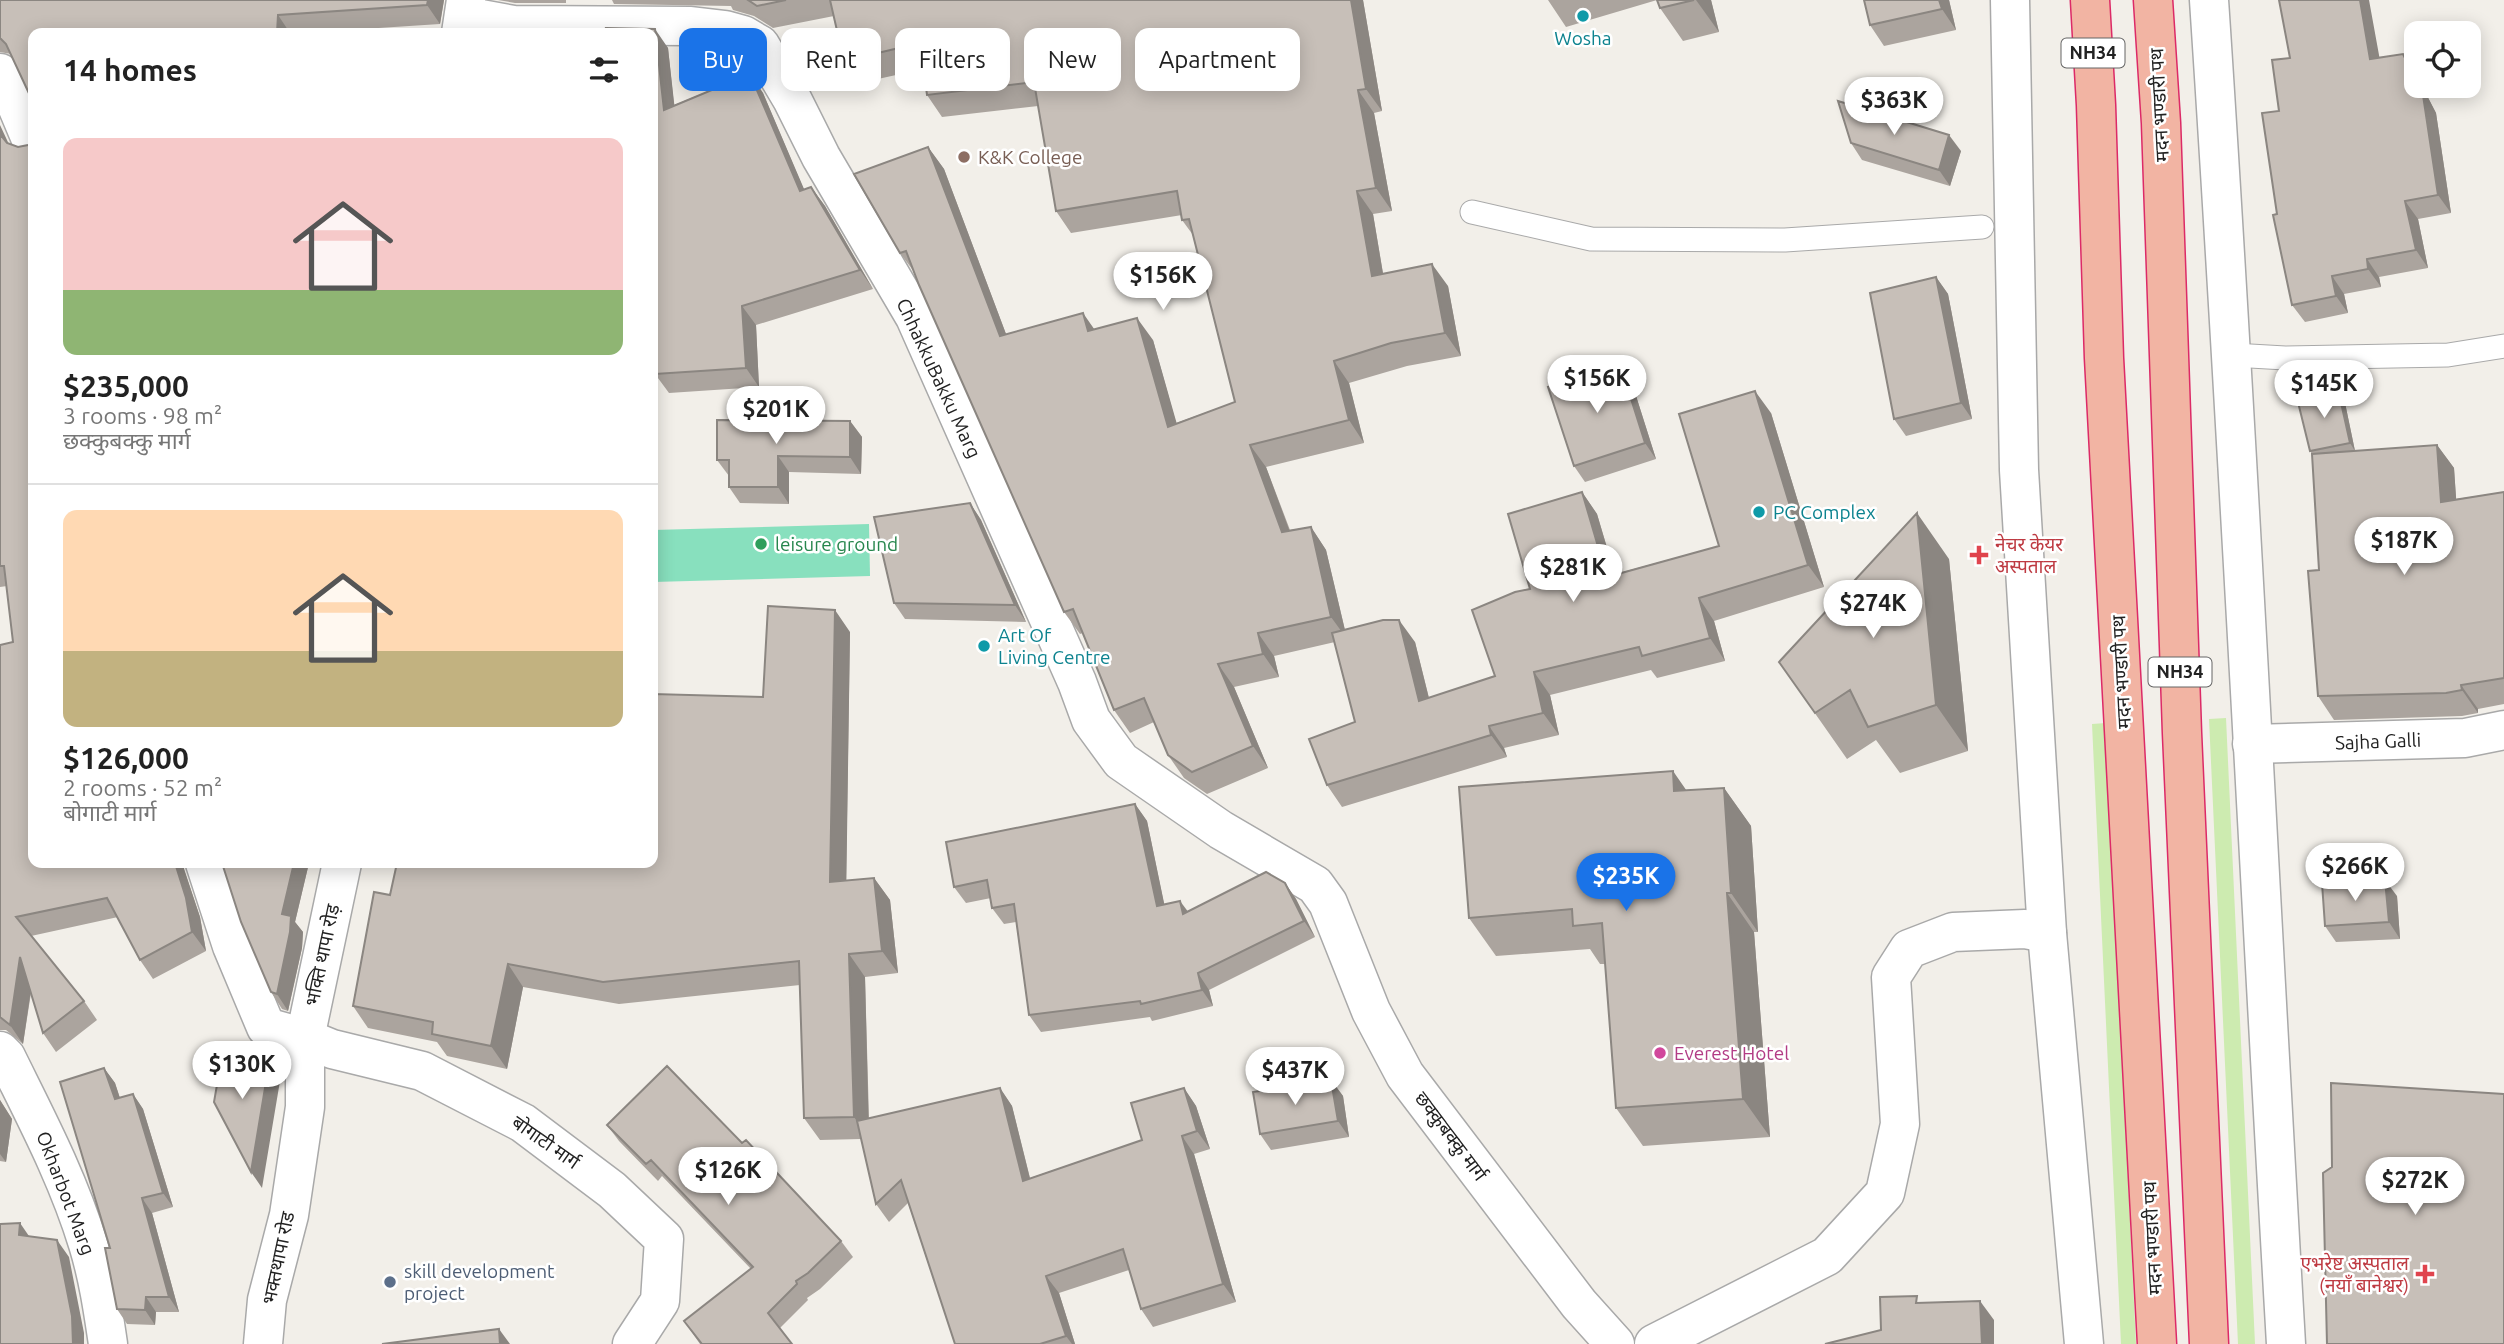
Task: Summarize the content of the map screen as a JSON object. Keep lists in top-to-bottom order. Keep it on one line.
{"streets":{"highway":["NH34","मदन भण्डारी पथ"],"street":["ChhakkuBakku Marg","Sajha Galli","भक्ति थापा रोड़","छक्कुबक्कु मार्ग","बोगाटी मार्ग","Okharbot Marg","भक्तथापा रोड"]},"crossings":[["ChhakkuBakku Marg","छक्कुबक्कु मार्ग"],["भक्ति थापा रोड़","बोगाटी मार्ग"],["भक्ति थापा रोड़","भक्तथापा रोड"]],"places":{"other":["Wosha","K&K College","PC Complex","leisure ground","Art Of Living Centre","Everest Hotel","skill development project"],"health":["नेचर केयर अस्पताल","एभरेष्ट अस्पताल (नयाँ बानेश्वर)"]},"page":{"chip":["Buy","Rent","Filters","New","Apartment"],"heading":"14 homes","price":["$363K","$156K","$156K","$145K","$201K","$187K","$281K","$274K","$266K","$235K","$130K","$437K","$126K","$272K"],"list":[{"name":"$235,000","note":"3 rooms · 98 m² · छक्कुबक्कु मार्ग"},{"name":"$126,000","note":"2 rooms · 52 m² · बोगाटी मार्ग"}]}}
